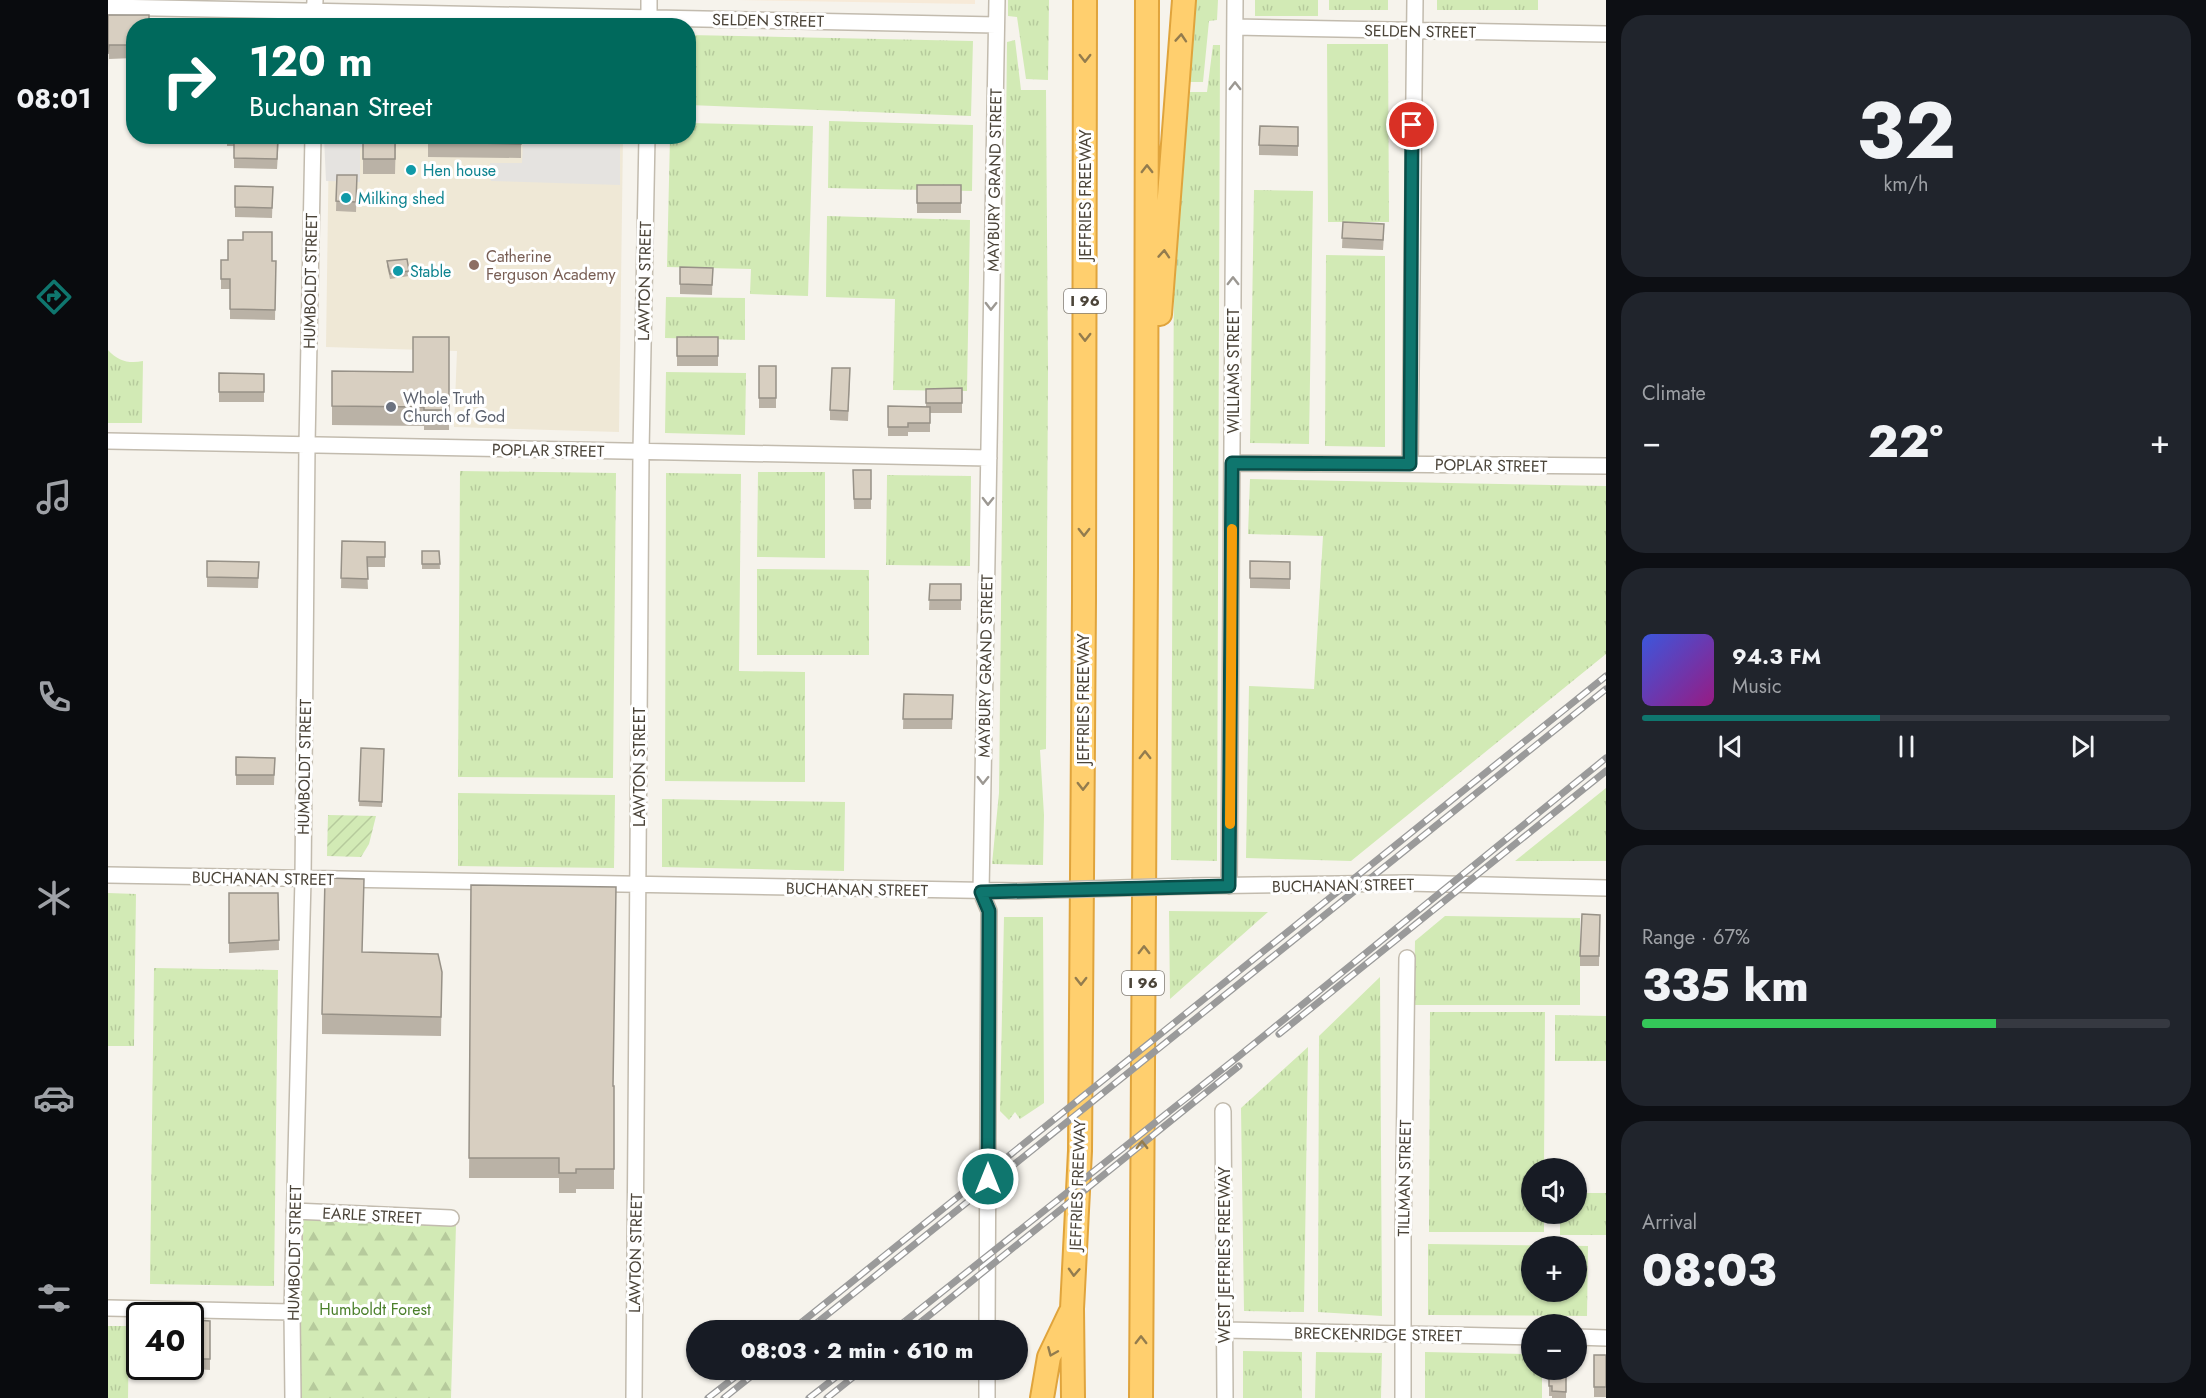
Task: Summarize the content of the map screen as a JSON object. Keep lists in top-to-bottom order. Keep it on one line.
{"streets":{"highway":["JEFFRIES FREEWAY","I 96"],"street":["SELDEN STREET","MAYBURY GRAND STREET","HUMBOLDT STREET","LAWTON STREET","WILLIAMS STREET","POPLAR STREET","BUCHANAN STREET","TILLMAN STREET","EARLE STREET","WEST JEFFRIES FREEWAY","BRECKENRIDGE STREET"]},"crossings":[["SELDEN STREET","MAYBURY GRAND STREET"],["SELDEN STREET","WILLIAMS STREET"],["MAYBURY GRAND STREET","POPLAR STREET"],["MAYBURY GRAND STREET","BUCHANAN STREET"],["HUMBOLDT STREET","POPLAR STREET"],["HUMBOLDT STREET","BUCHANAN STREET"],["HUMBOLDT STREET","EARLE STREET"],["LAWTON STREET","POPLAR STREET"],["LAWTON STREET","BUCHANAN STREET"],["WILLIAMS STREET","POPLAR STREET"],["WILLIAMS STREET","BUCHANAN STREET"],["TILLMAN STREET","BRECKENRIDGE STREET"],["WEST JEFFRIES FREEWAY","BRECKENRIDGE STREET"]],"one_way":["MAYBURY GRAND STREET","WILLIAMS STREET"],"parks":["Humboldt Forest"],"places":["Hen house","Milking shed","Catherine Ferguson Academy","Stable","Whole Truth Church of God"],"page":{"tabs":"08:01","tile":[["32","km/h"],"Climate",["Range · 67%","335 km"],["Arrival","08:03"]],"turn":["120 m","Buchanan Street"],"heat":["−","22°","+"],"song":["94.3 FM","Music"],"map_buttons":["+","−"],"limit":"40","trip":"08:03 · 2 min · 610 m"}}
